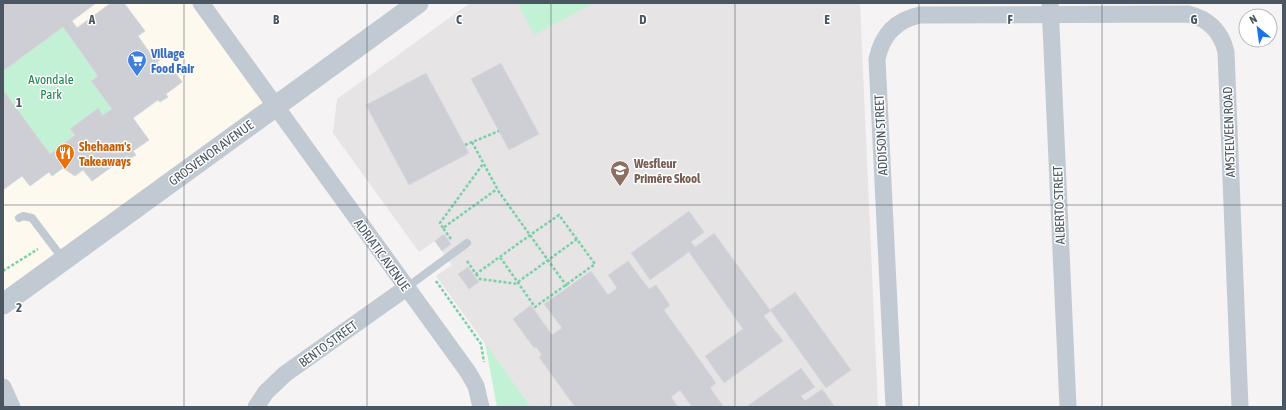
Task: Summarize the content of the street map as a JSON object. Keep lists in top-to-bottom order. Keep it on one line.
{"streets":{"street":["AMSTELVEEN ROAD","ADDISON STREET","GROSVENOR AVENUE","ALBERTO STREET","ADRIATIC AVENUE","BENTO STREET"]},"crossings":[["AMSTELVEEN ROAD","ADDISON STREET"],["AMSTELVEEN ROAD","ALBERTO STREET"],["ADDISON STREET","ALBERTO STREET"],["GROSVENOR AVENUE","ADRIATIC AVENUE"],["ADRIATIC AVENUE","BENTO STREET"]],"parks":["Avondale Park"],"places":{"supermarket":["Village Food Fair"],"restaurant":["Shehaam's Takeaways"],"school or university":["Wesfleur Primêre Skool"]},"north":"top left","grid":{"columns":["A","B","C","D","E","F","G"],"rows":["1","2"]}}
